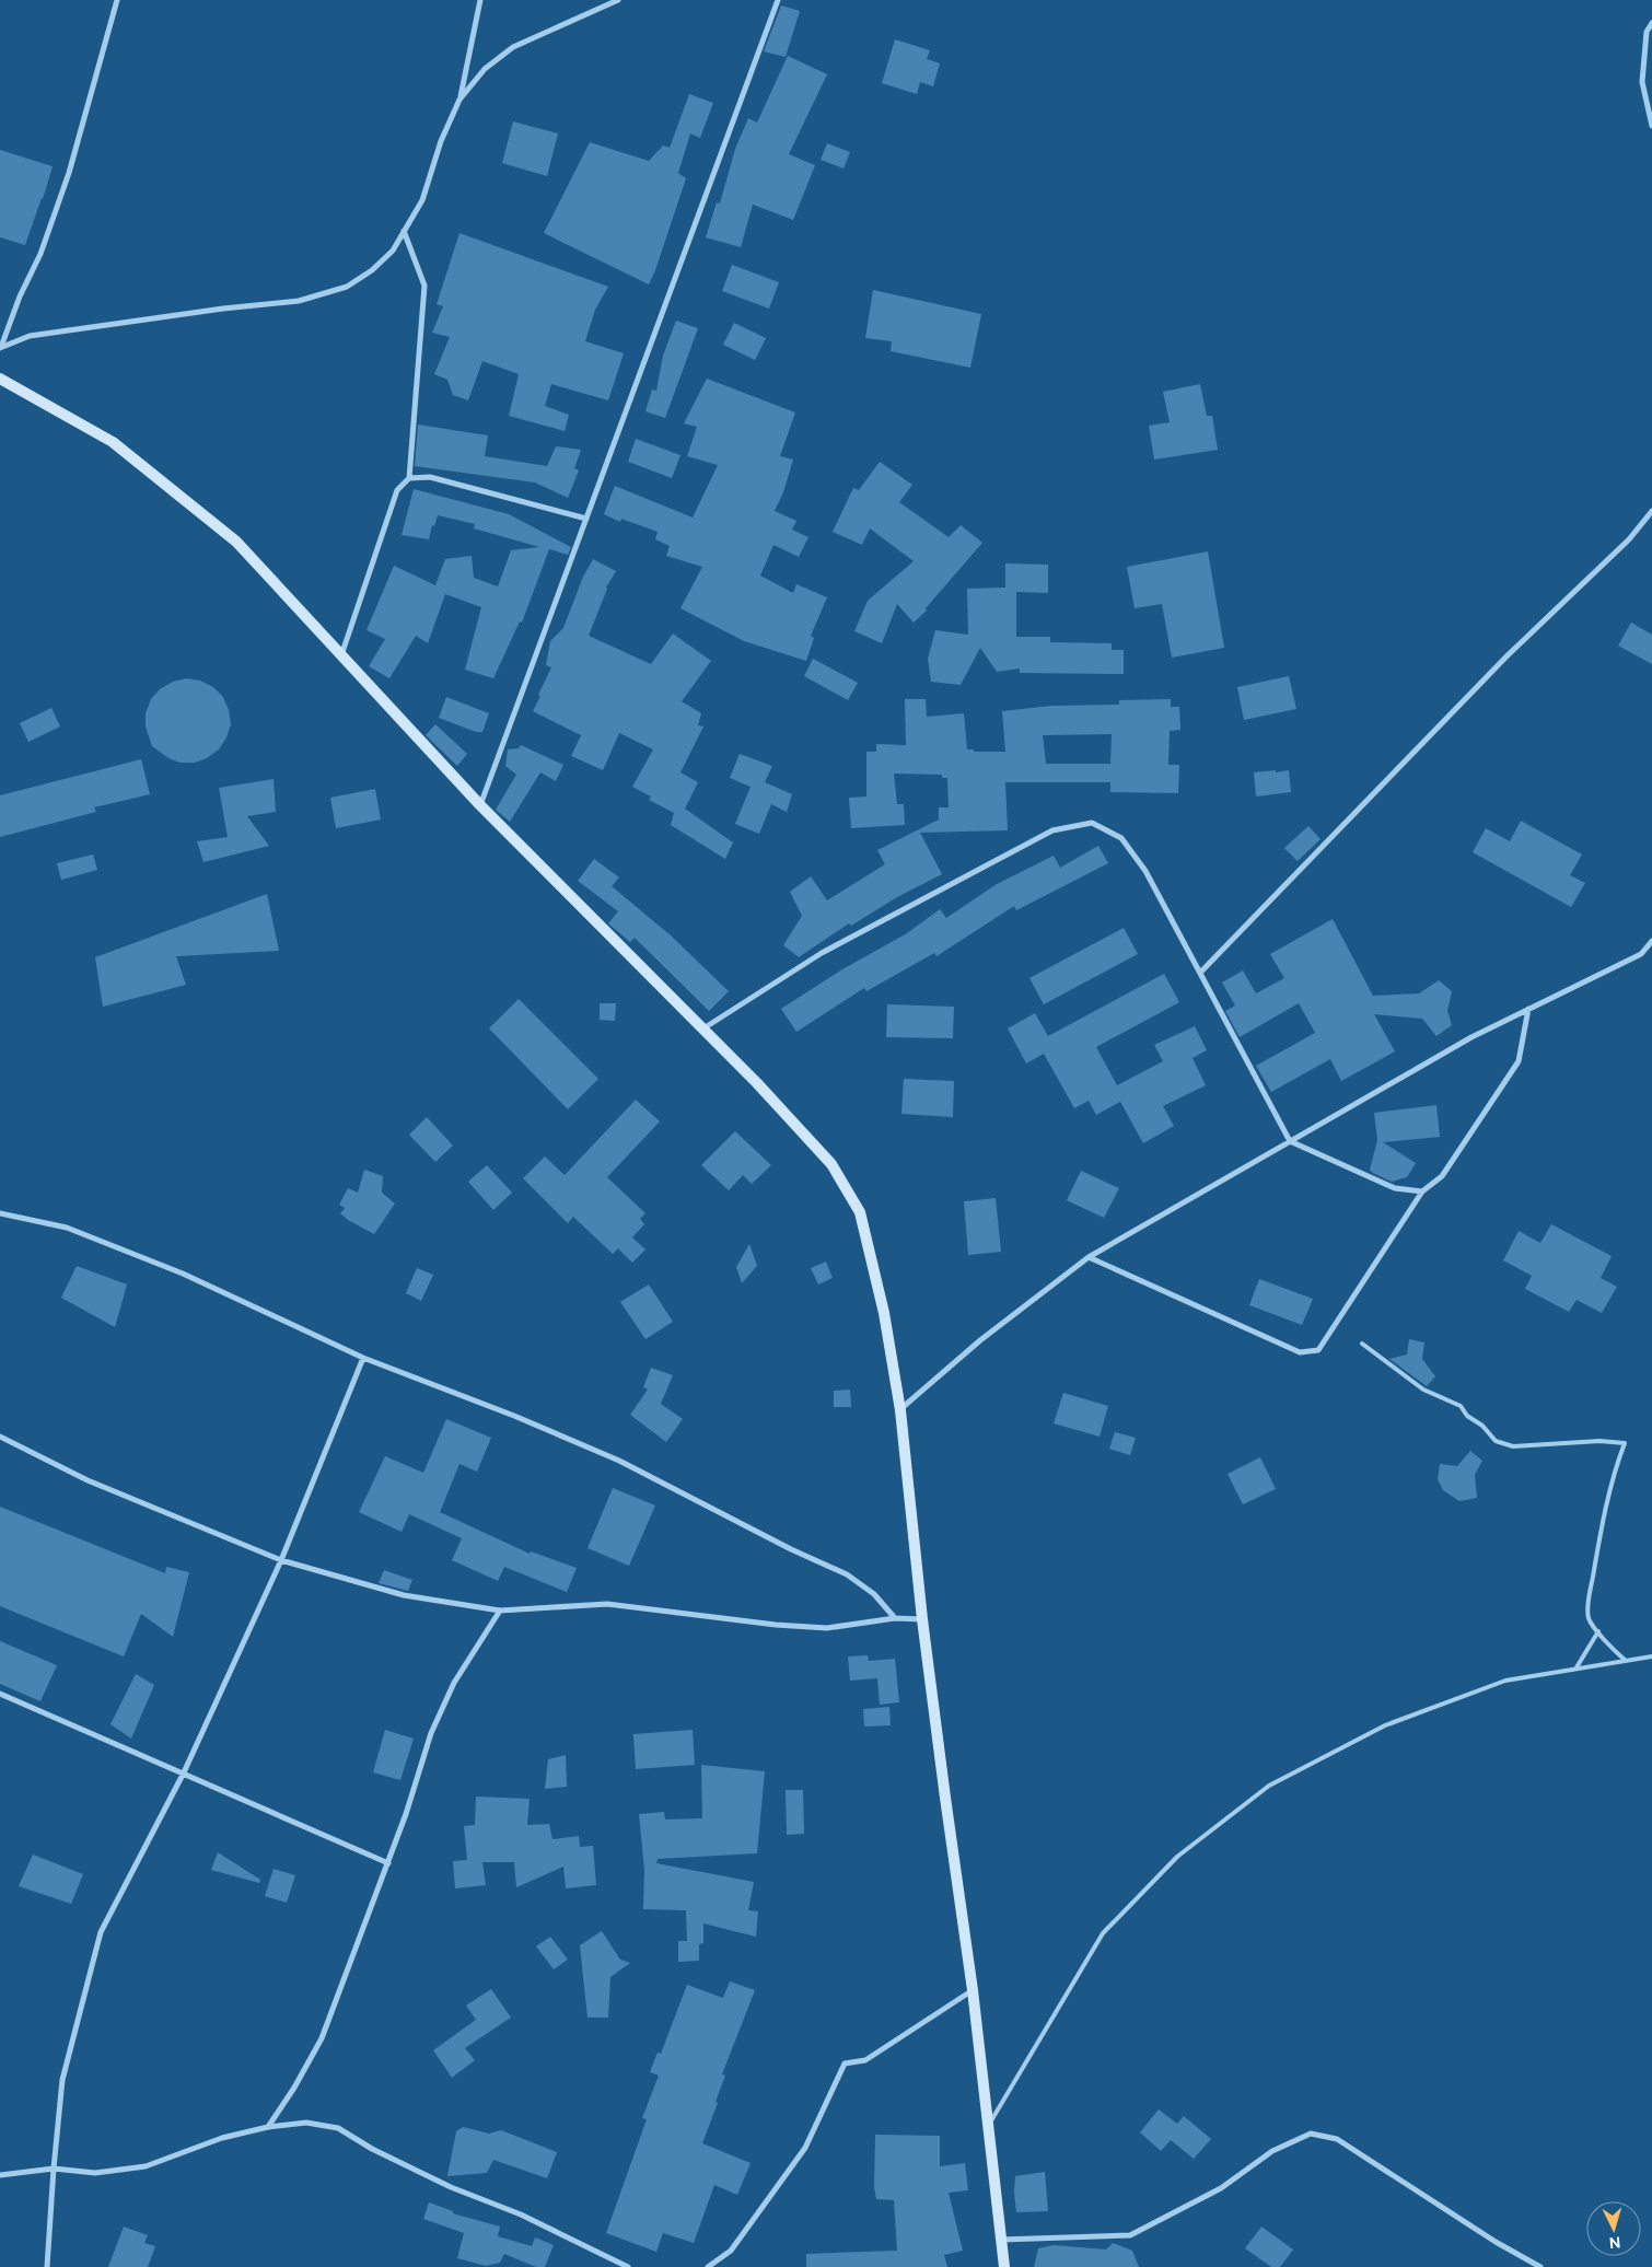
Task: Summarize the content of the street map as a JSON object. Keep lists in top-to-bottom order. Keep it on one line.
{"north":"bottom"}
